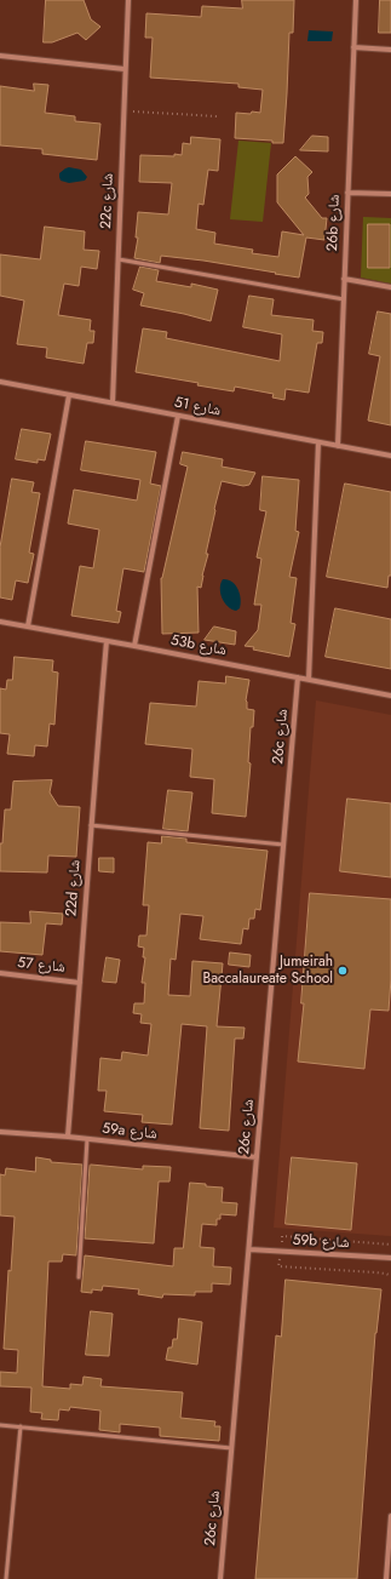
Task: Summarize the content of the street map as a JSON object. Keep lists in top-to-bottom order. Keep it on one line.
{"streets":{"street":["22c شارع","26b شارع","شارع 51","53b شارع","26c شارع","22d شارع","شارع 57","59a شارع","59b شارع"]},"crossings":[["22c شارع","شارع 51"],["26b شارع","شارع 51"],["53b شارع","26c شارع"],["53b شارع","22d شارع"],["26c شارع","59a شارع"],["26c شارع","59b شارع"],["22d شارع","شارع 57"],["22d شارع","59a شارع"]],"places":["Jumeirah Baccalaureate School"]}
